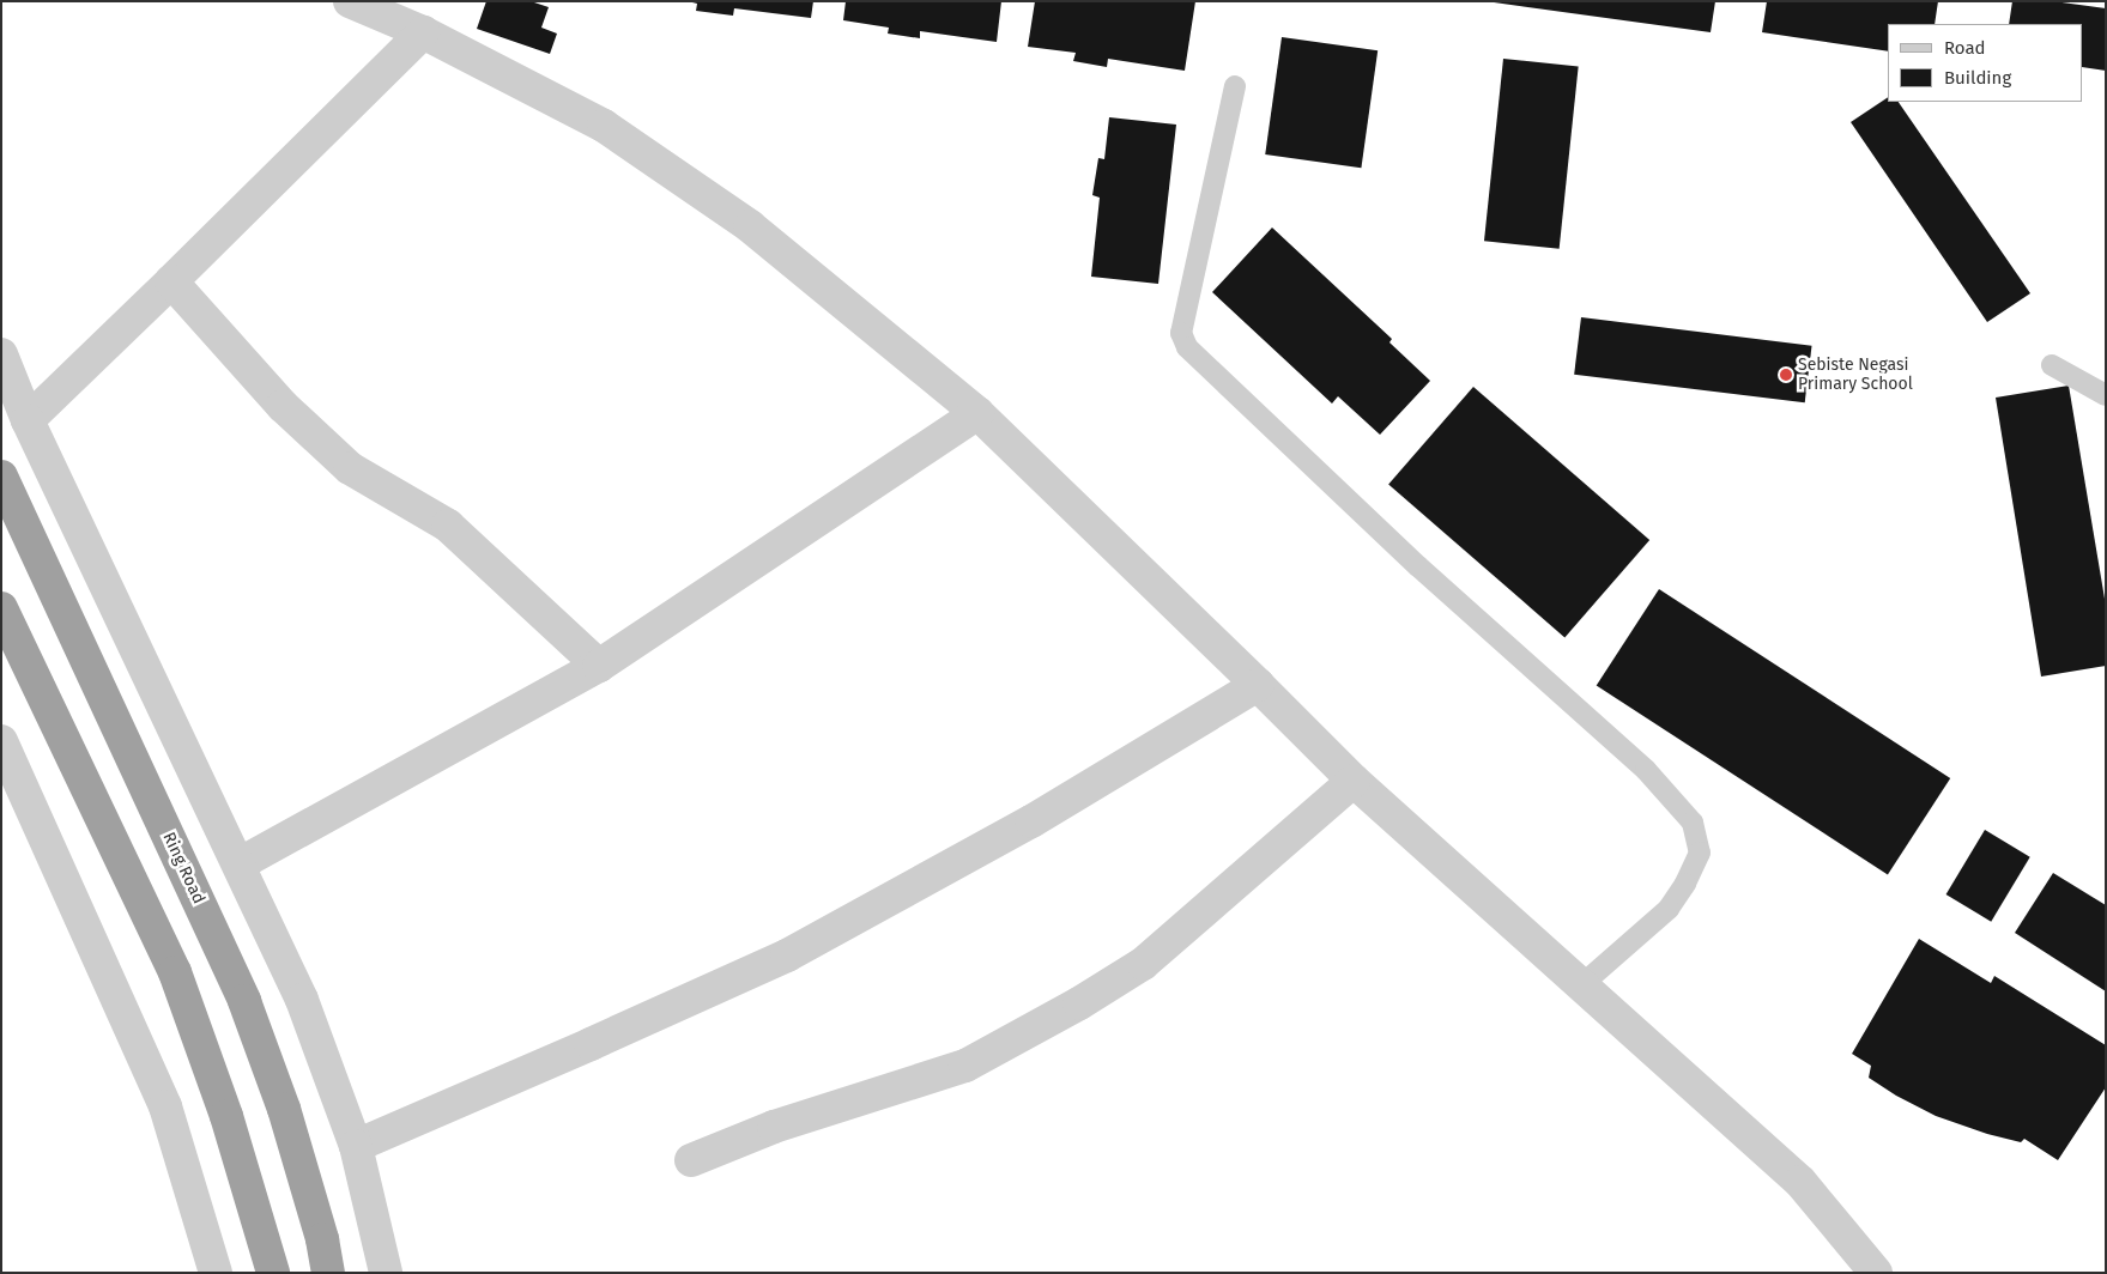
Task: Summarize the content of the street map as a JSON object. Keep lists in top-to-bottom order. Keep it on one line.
{"streets":{"highway":["Ring Road"]},"places":["Sebiste Negasi Primary School"],"legend":["Road","Building"]}
